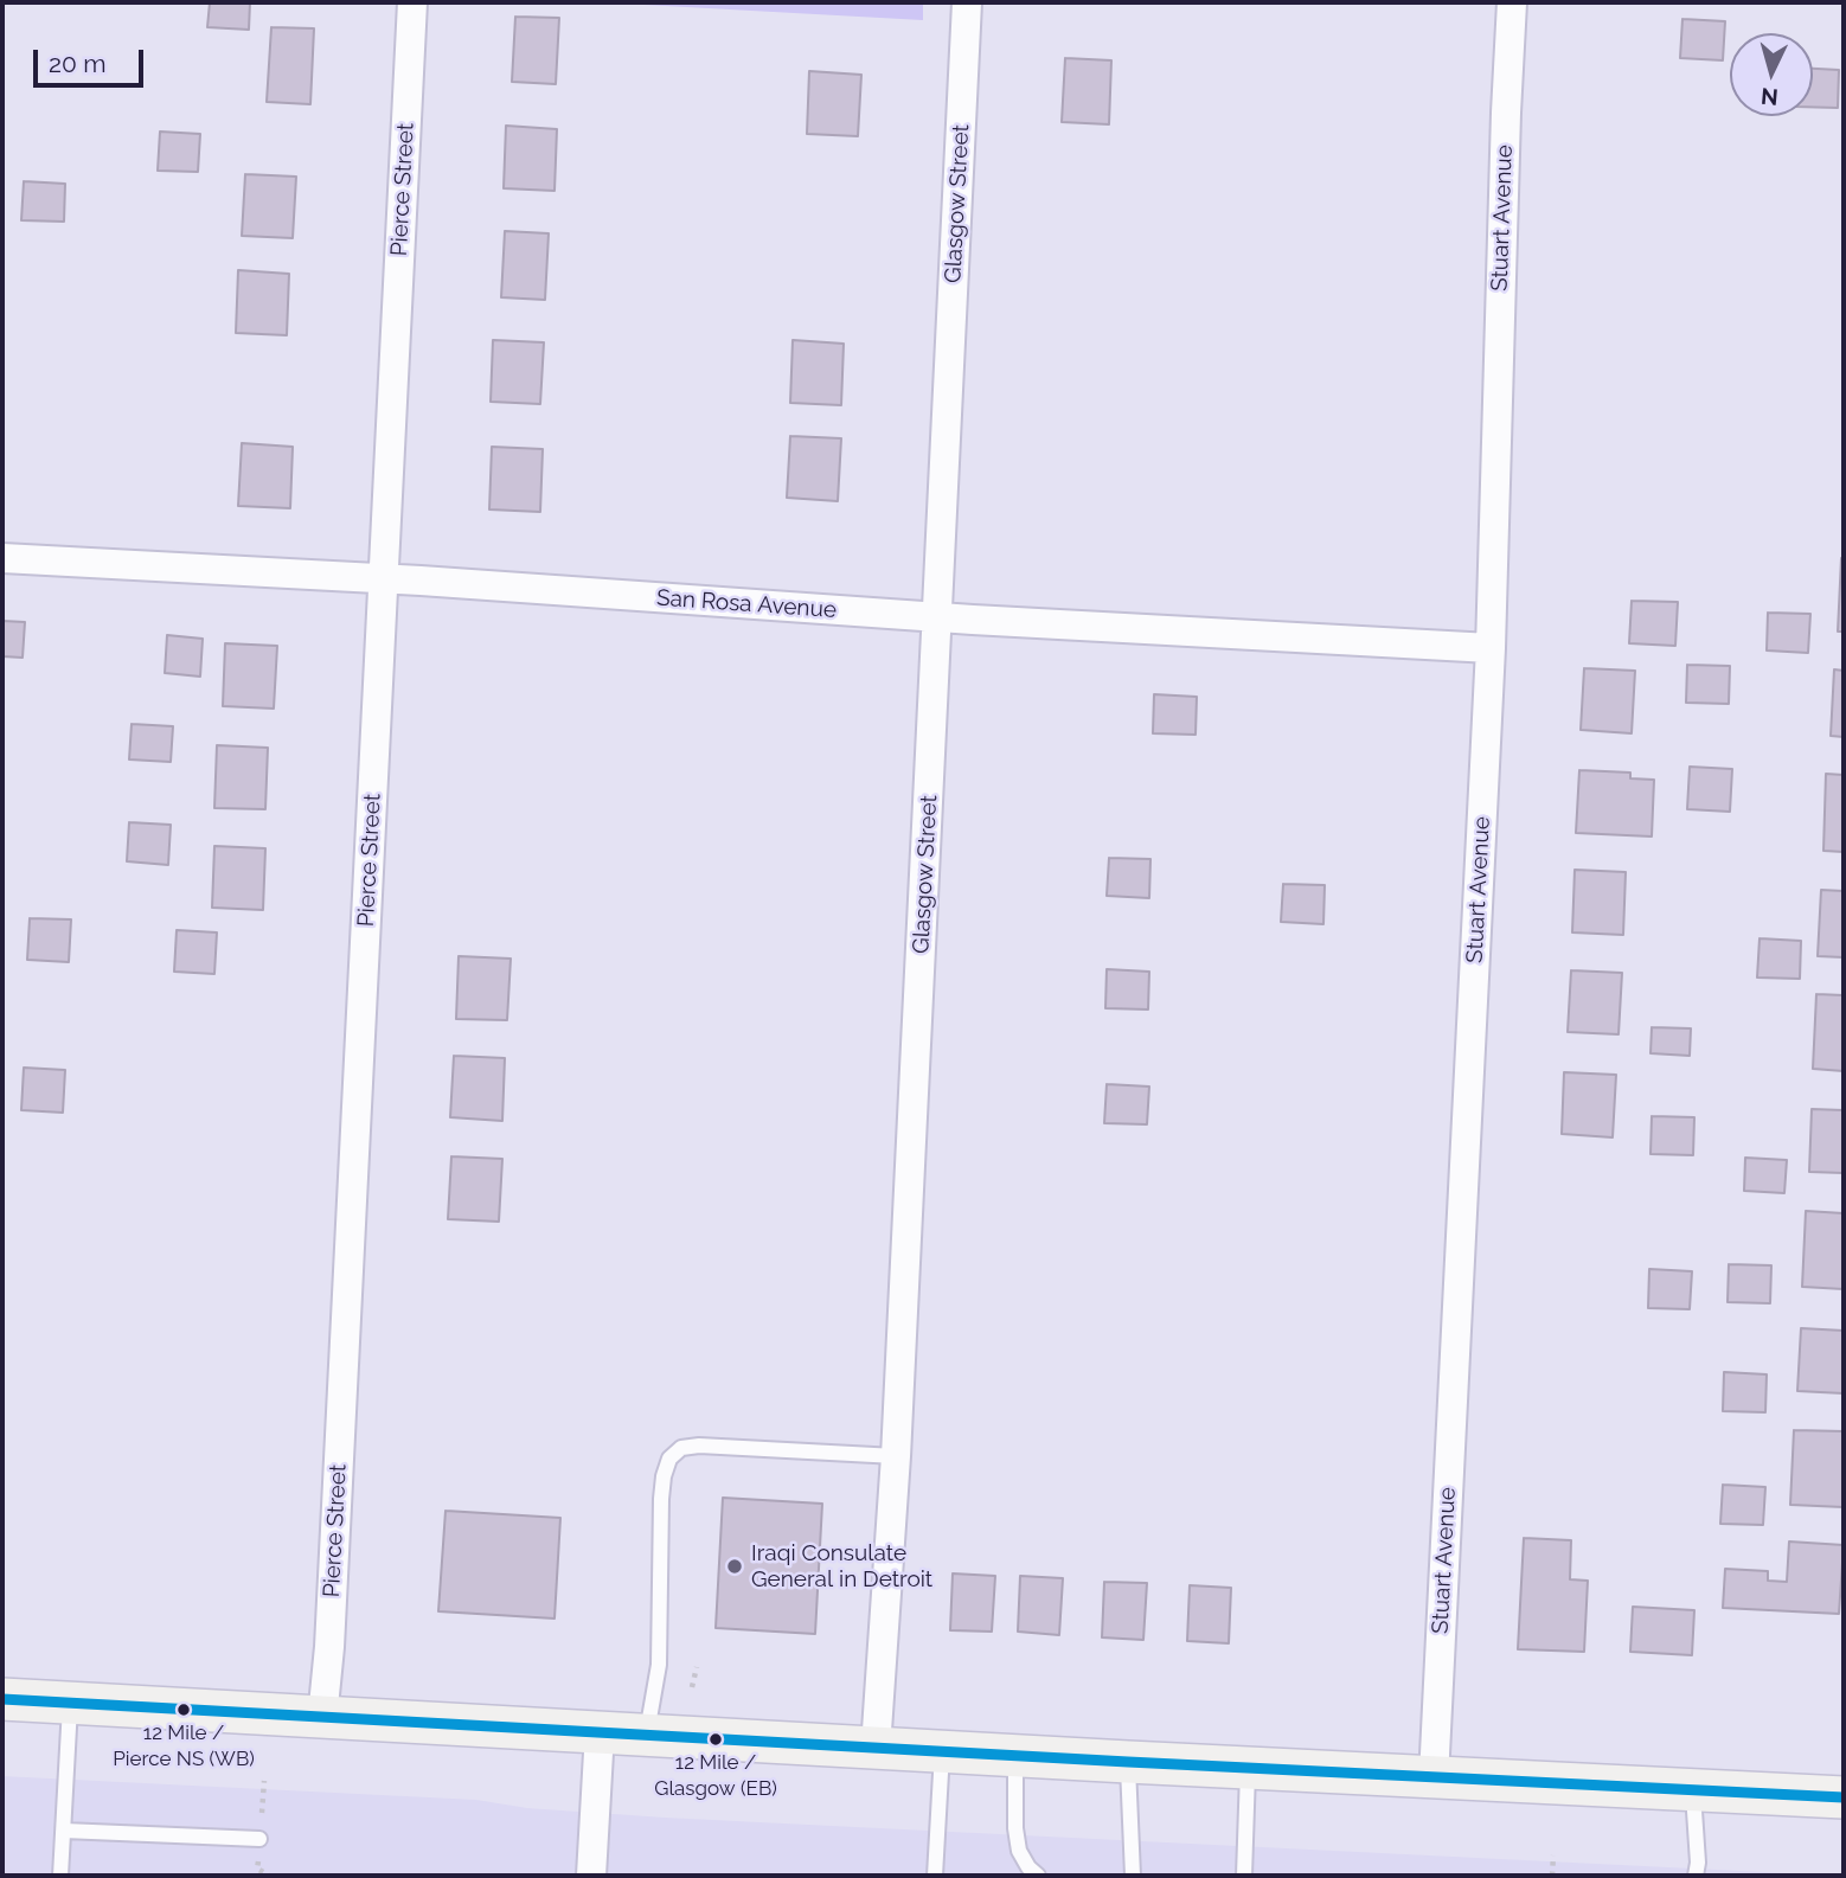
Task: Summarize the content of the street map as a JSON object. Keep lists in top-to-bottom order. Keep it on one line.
{"streets":{"street":["Pierce Street","Glasgow Street","Stuart Avenue","San Rosa Avenue"]},"crossings":[["Pierce Street","San Rosa Avenue"],["Glasgow Street","San Rosa Avenue"],["Stuart Avenue","San Rosa Avenue"]],"places":["Iraqi Consulate General in Detroit","12 Mile / Pierce NS (WB)","12 Mile / Glasgow (EB)"],"scale_bar":"20 m","north":"bottom"}
